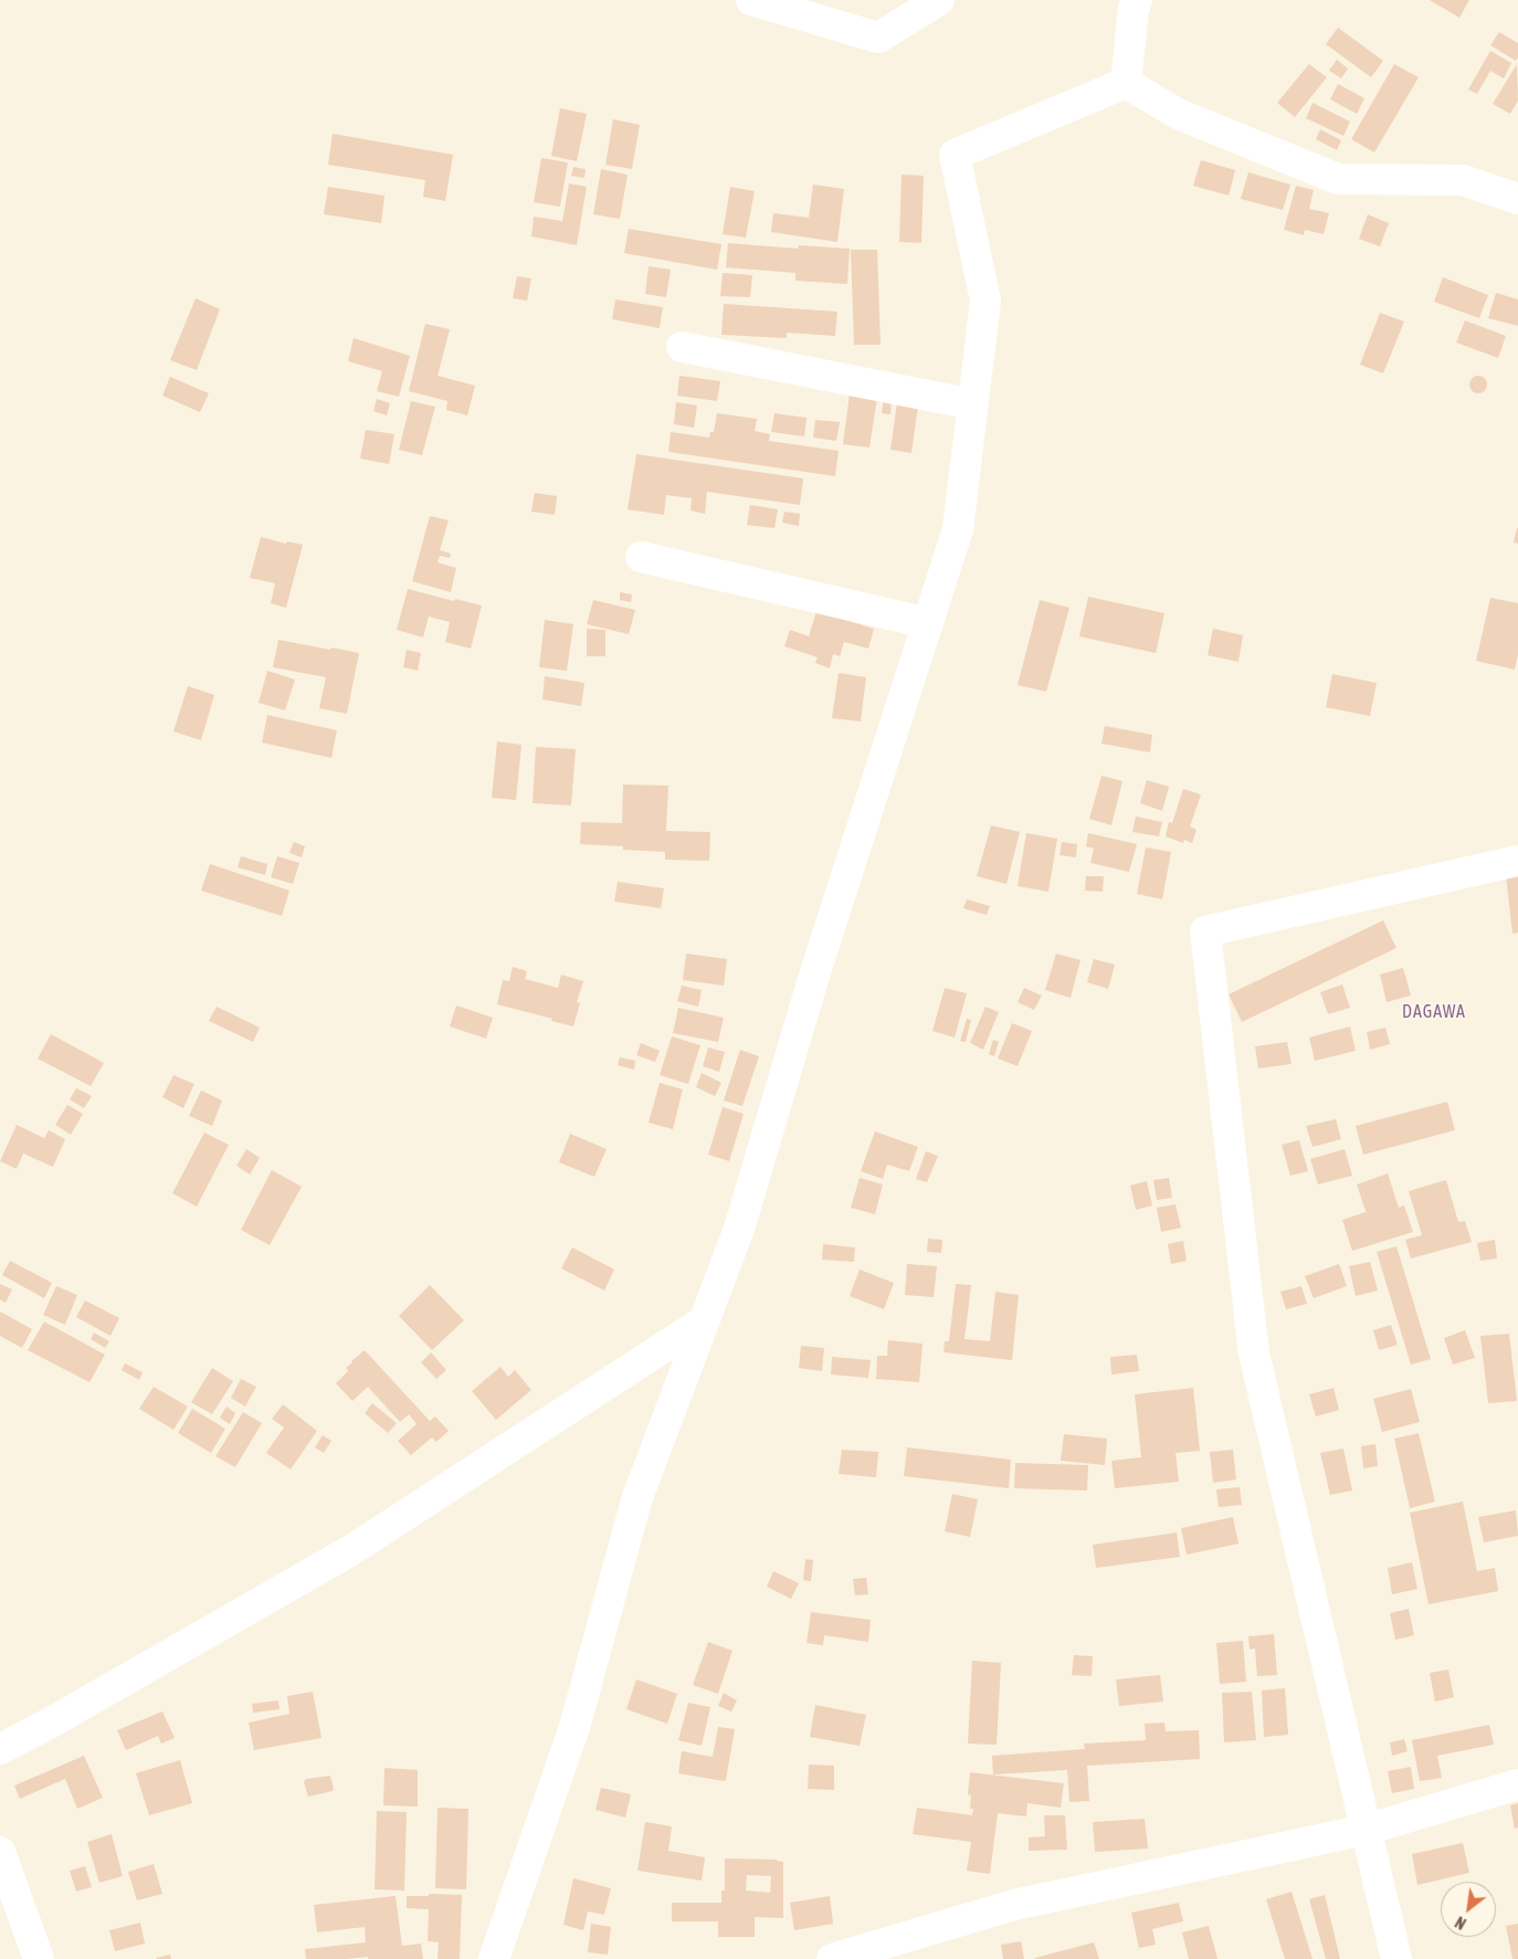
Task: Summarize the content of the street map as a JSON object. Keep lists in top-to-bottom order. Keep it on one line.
{"districts":["DAGAWA"],"north":"bottom left"}
